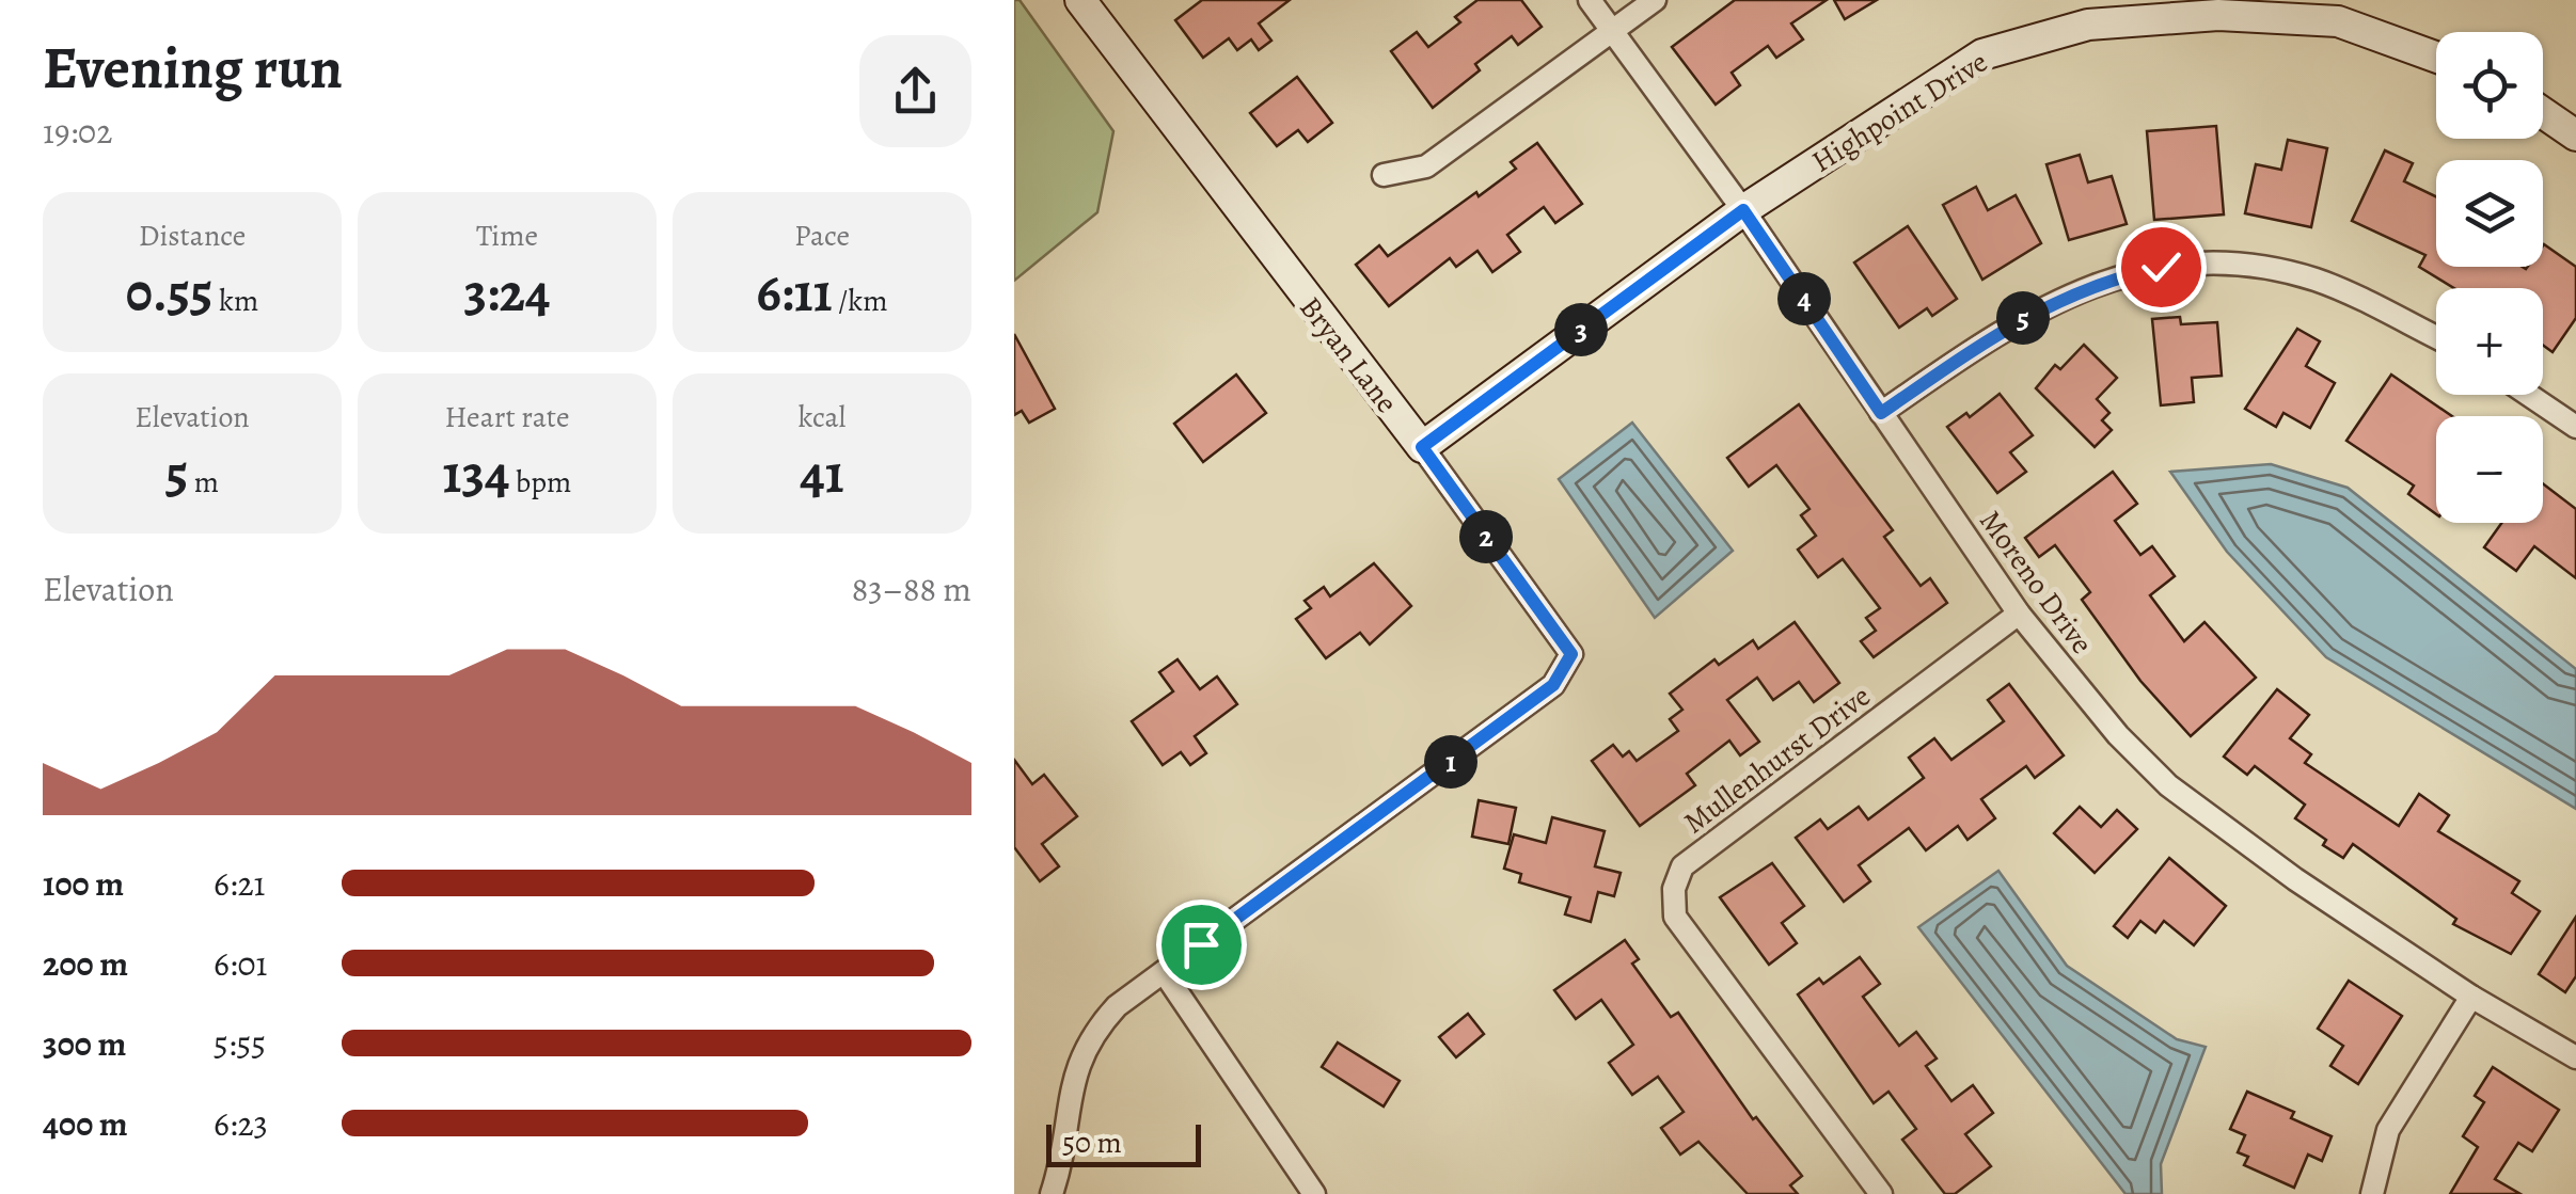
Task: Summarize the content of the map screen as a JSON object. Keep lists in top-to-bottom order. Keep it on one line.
{"streets":{"street":["Highpoint Drive","Bryan Lane","Moreno Drive","Mullenhurst Drive"]},"crossings":[["Highpoint Drive","Bryan Lane"],["Highpoint Drive","Moreno Drive"],["Moreno Drive","Mullenhurst Drive"]],"scale_bar":"50 m","page":{"heading":["Evening run","19:02"],"map_buttons":["+","−"],"stats":[["Distance","0.55 km"],["Time","3:24"],["Pace","6:11 /km"],["Elevation","5 m"],["Heart rate","134 bpm"],["kcal","41"]],"pins":["4","5","3","2","1"],"chart":["Elevation","83–88 m"],"list":[{"name":"100 m","note":"6:21"},{"name":"200 m","note":"6:01"},{"name":"300 m","note":"5:55"},{"name":"400 m","note":"6:23"}],"scale":"50 m"}}
